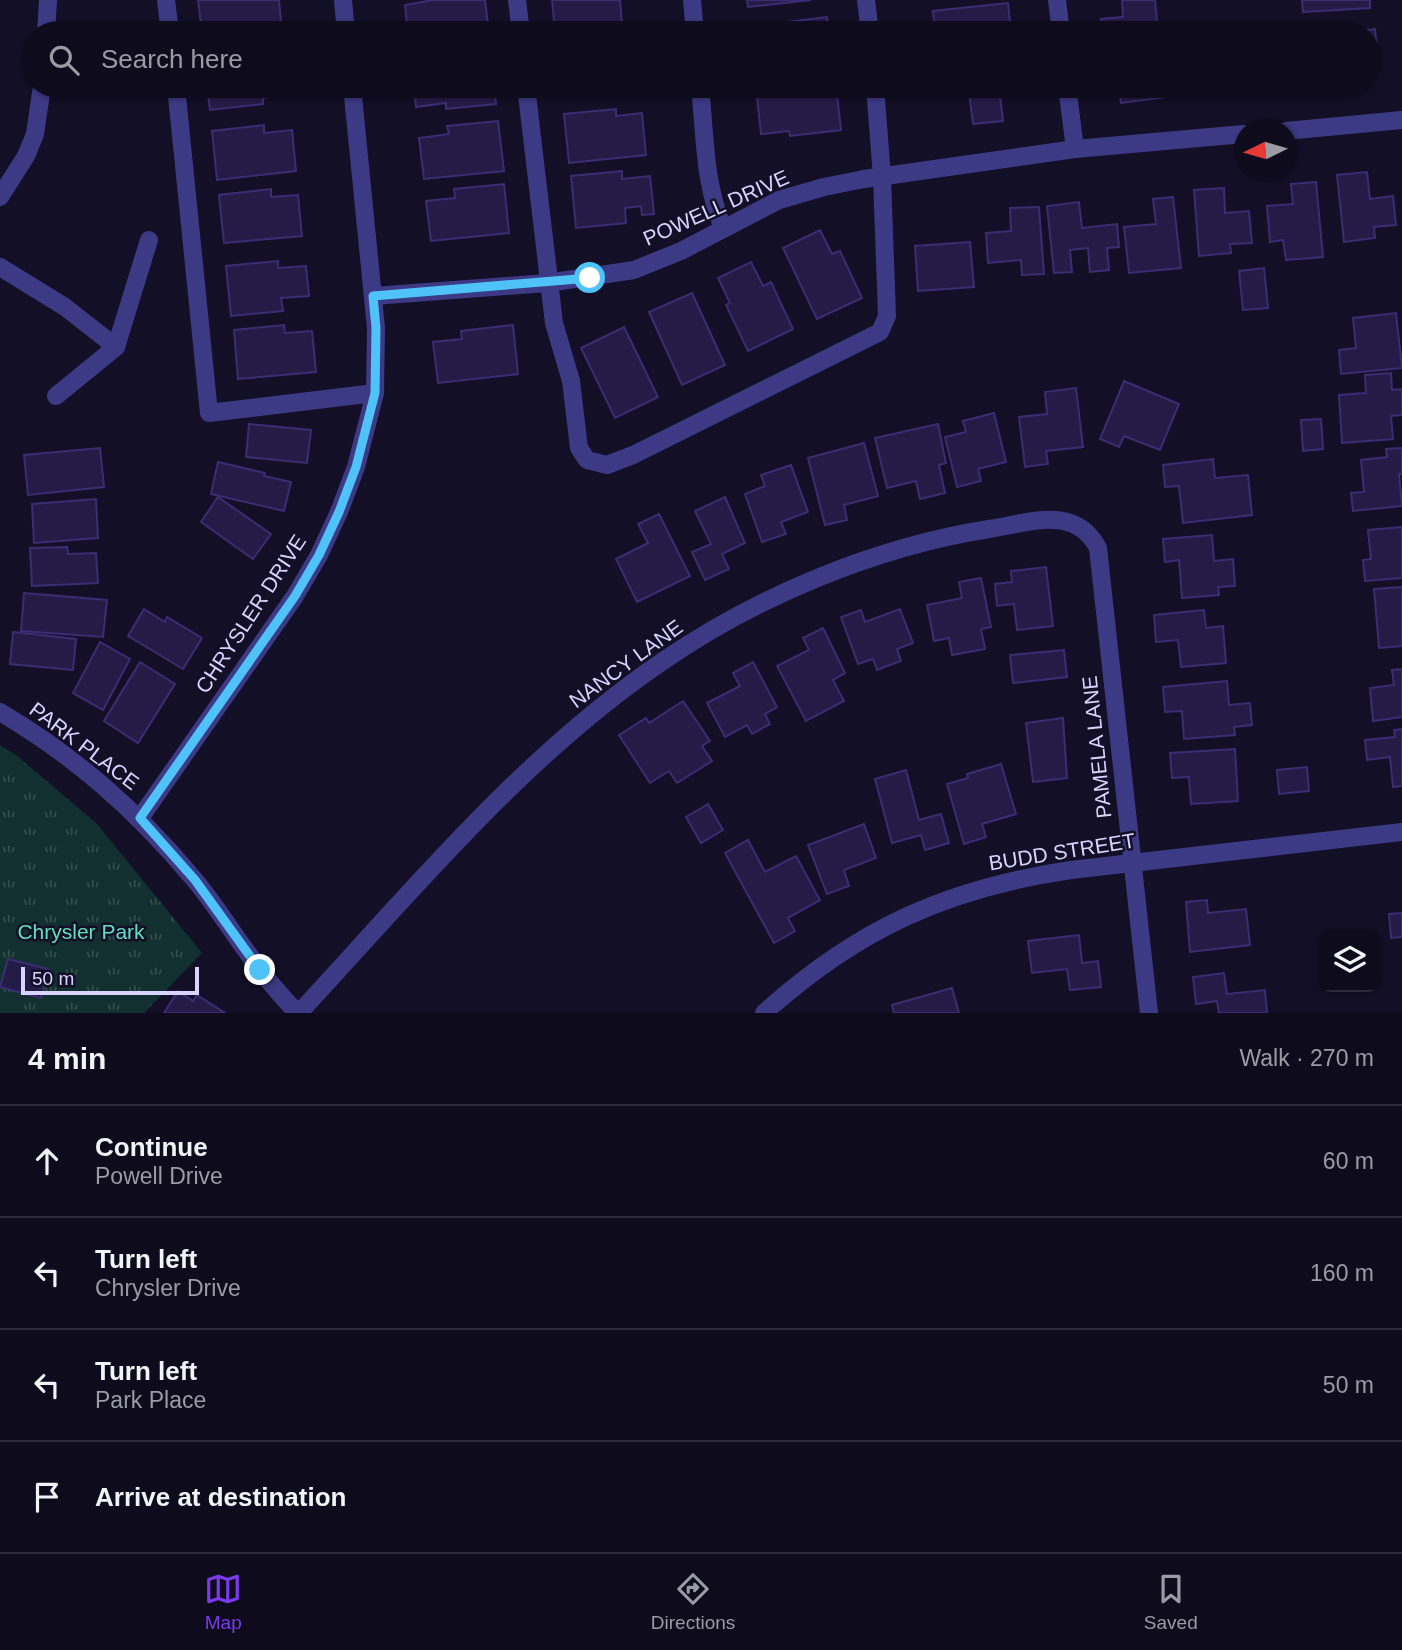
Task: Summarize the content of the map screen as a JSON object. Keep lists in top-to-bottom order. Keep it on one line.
{"streets":{"street":["POWELL DRIVE","CHRYSLER DRIVE","NANCY LANE","PARK PLACE","PAMELA LANE","BUDD STREET"]},"crossings":[["POWELL DRIVE","CHRYSLER DRIVE"],["CHRYSLER DRIVE","PARK PLACE"],["NANCY LANE","PARK PLACE"],["NANCY LANE","PAMELA LANE"],["PAMELA LANE","BUDD STREET"]],"parks":["Chrysler Park"],"scale_bar":"50 m","north":"left","page":{"search":"Search here","scale":"50 m","heading":["4 min","Walk · 270 m"],"list":[["Continue","Powell Drive","60 m"],["Turn left","Chrysler Drive","160 m"],["Turn left","Park Place","50 m"],"Arrive at destination"],"nav":["Map","Directions","Saved"]}}
